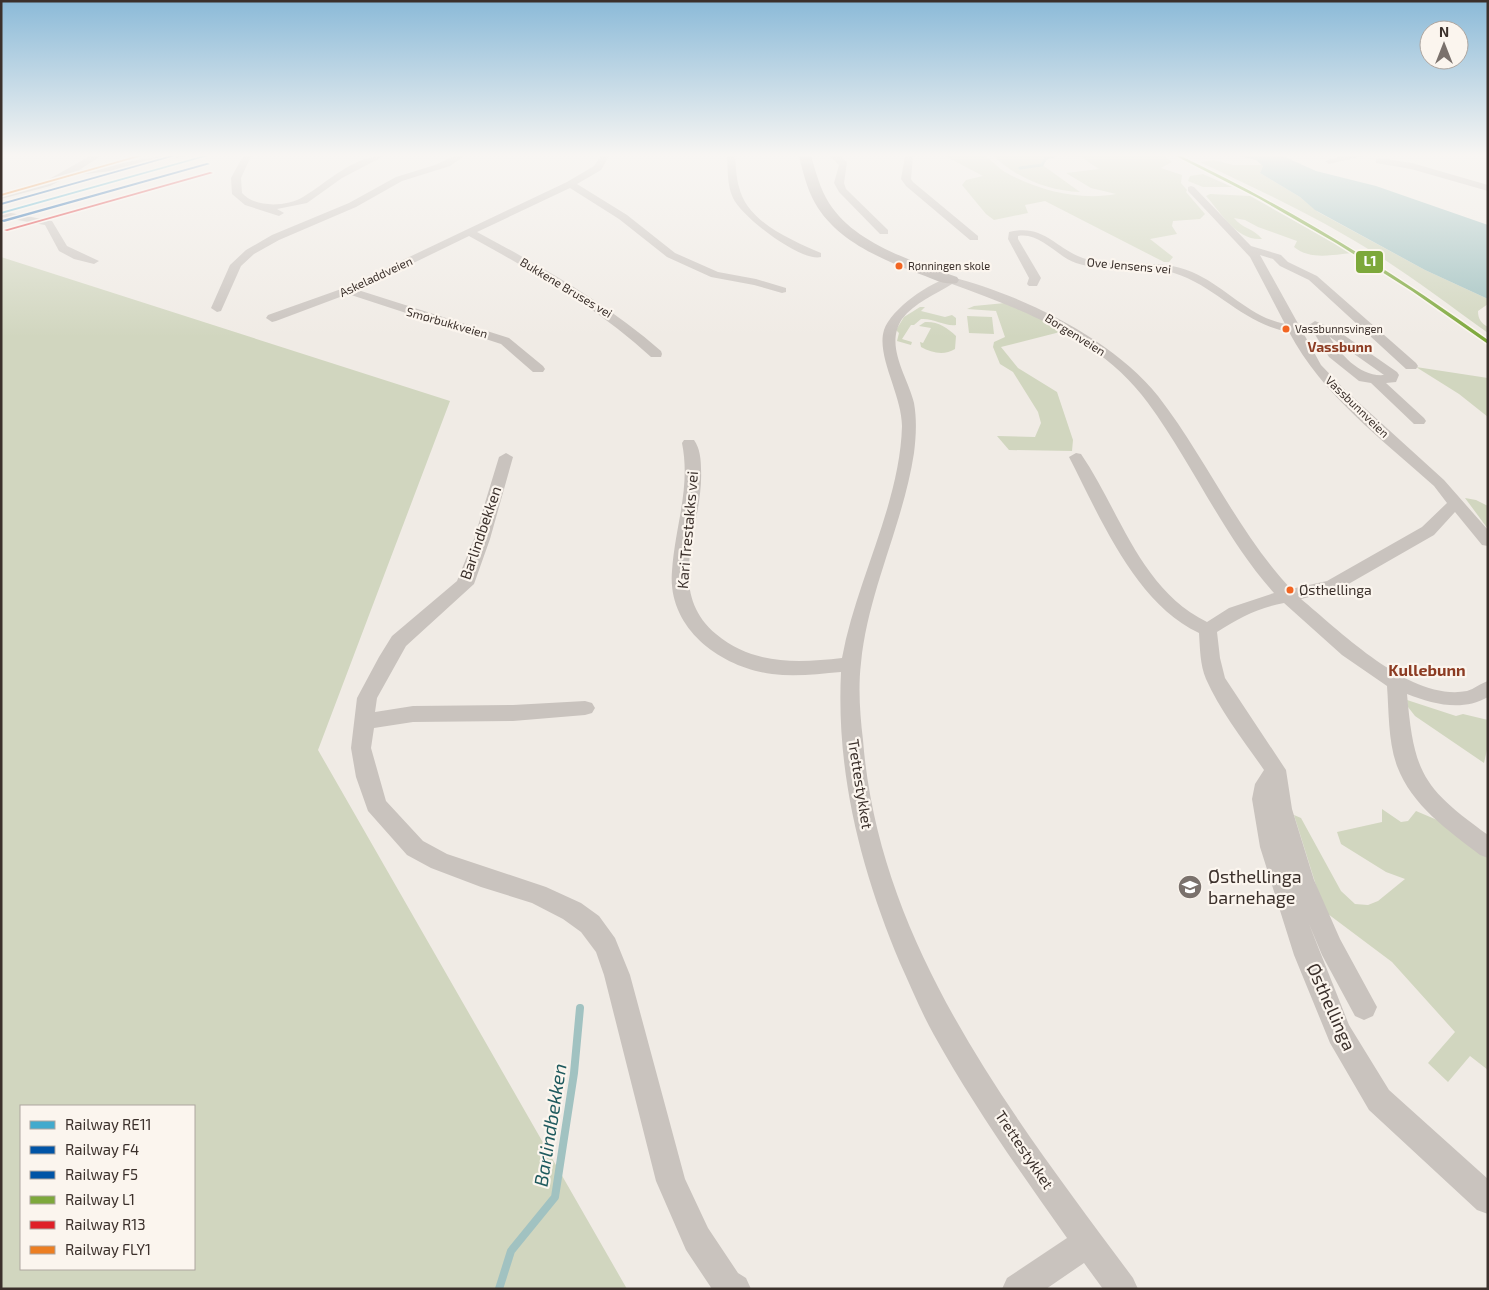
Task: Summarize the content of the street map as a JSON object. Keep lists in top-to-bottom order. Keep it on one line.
{"streets":{"street":["Ove Jensens vei","Askeladdveien","Bukkene Bruses vei","Smørbukkveien","Borgenveien","Vassbunnveien","Kari Trestakks vei","Barlindbekken","Trettestykket","Østhellinga"]},"crossings":[["Ove Jensens vei","Vassbunnveien"],["Askeladdveien","Bukkene Bruses vei"],["Askeladdveien","Smørbukkveien"],["Borgenveien","Trettestykket"],["Kari Trestakks vei","Trettestykket"]],"districts":["Vassbunn","Kullebunn"],"water":["Barlindbekken"],"places":{"other":["Rønningen skole","Vassbunnsvingen","Østhellinga"],"school or university":["Østhellinga barnehage"]},"lines":["rail line F4","rail line L1","rail line R13"],"legend":["Railway RE11","Railway F4","Railway F5","Railway L1","Railway R13","Railway FLY1"],"north":"top"}
